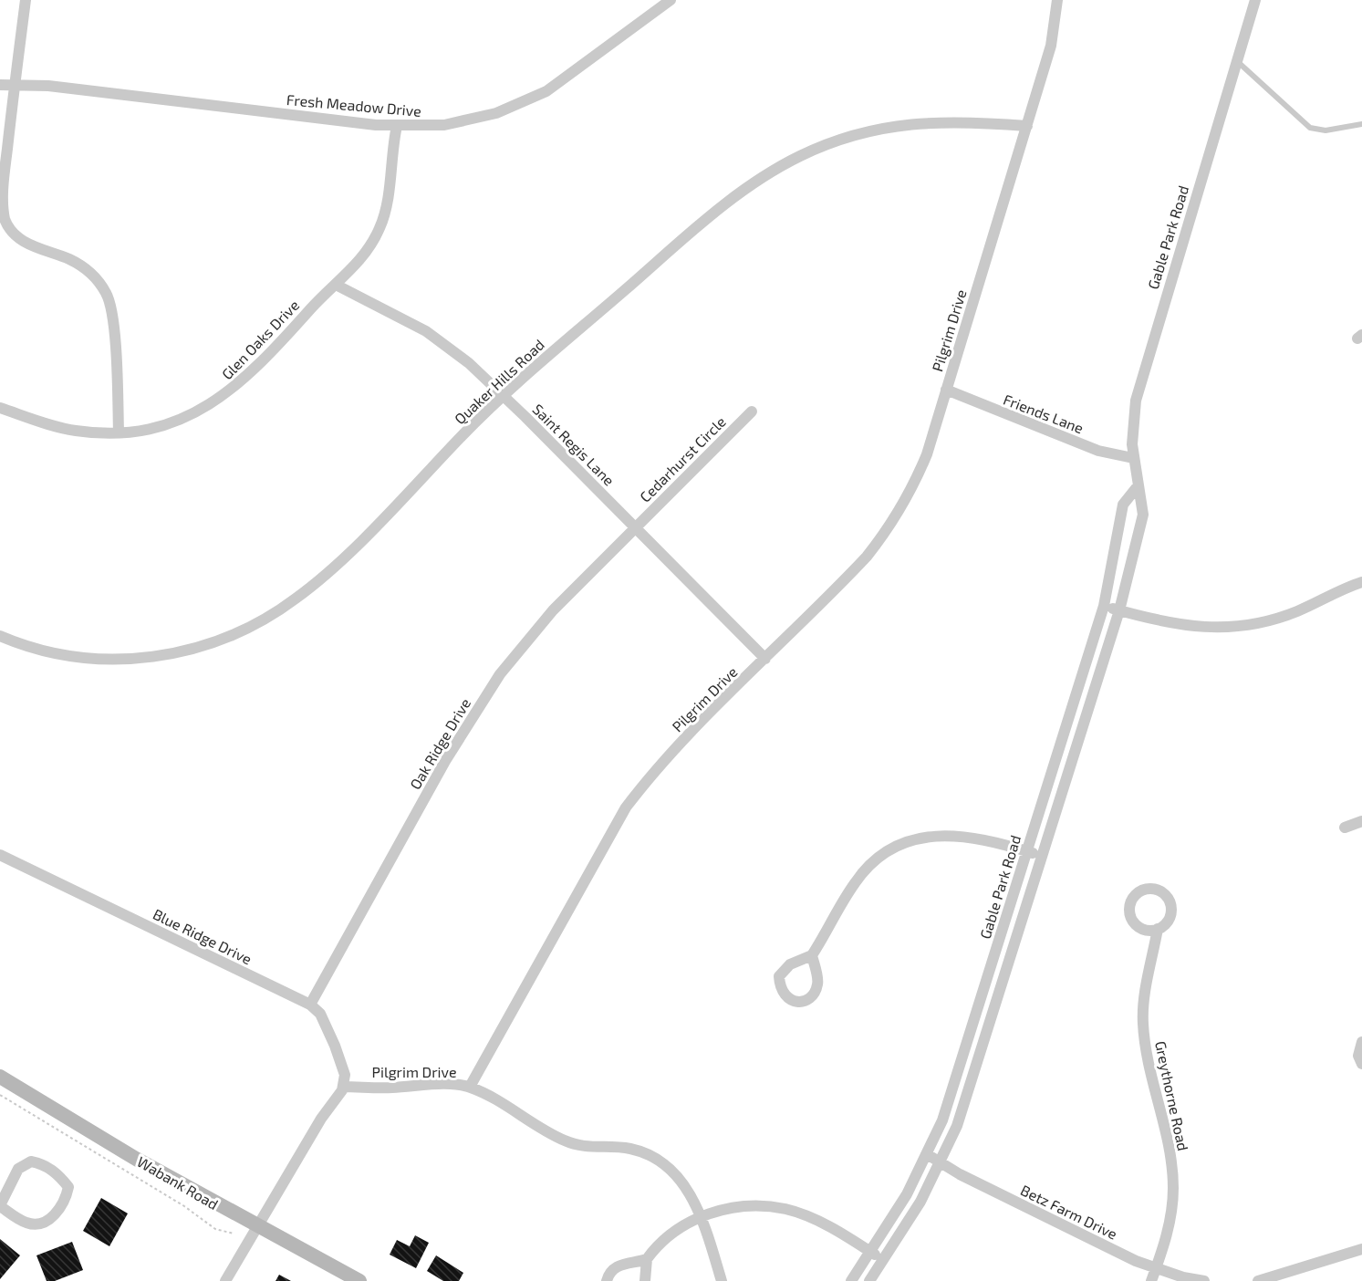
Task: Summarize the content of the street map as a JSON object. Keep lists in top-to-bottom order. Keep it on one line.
{"streets":{"street":["Fresh Meadow Drive","Gable Park Road","Pilgrim Drive","Glen Oaks Drive","Quaker Hills Road","Friends Lane","Saint Regis Lane","Cedarhurst Circle","Oak Ridge Drive","Blue Ridge Drive","Greythorne Road","Wabank Road","Betz Farm Drive"]},"crossings":[["Fresh Meadow Drive","Glen Oaks Drive"],["Gable Park Road","Friends Lane"],["Gable Park Road","Betz Farm Drive"],["Pilgrim Drive","Quaker Hills Road"],["Pilgrim Drive","Friends Lane"],["Pilgrim Drive","Saint Regis Lane"],["Pilgrim Drive","Blue Ridge Drive"],["Glen Oaks Drive","Saint Regis Lane"],["Quaker Hills Road","Saint Regis Lane"],["Saint Regis Lane","Cedarhurst Circle"],["Saint Regis Lane","Oak Ridge Drive"],["Cedarhurst Circle","Oak Ridge Drive"],["Oak Ridge Drive","Blue Ridge Drive"],["Greythorne Road","Betz Farm Drive"]]}
